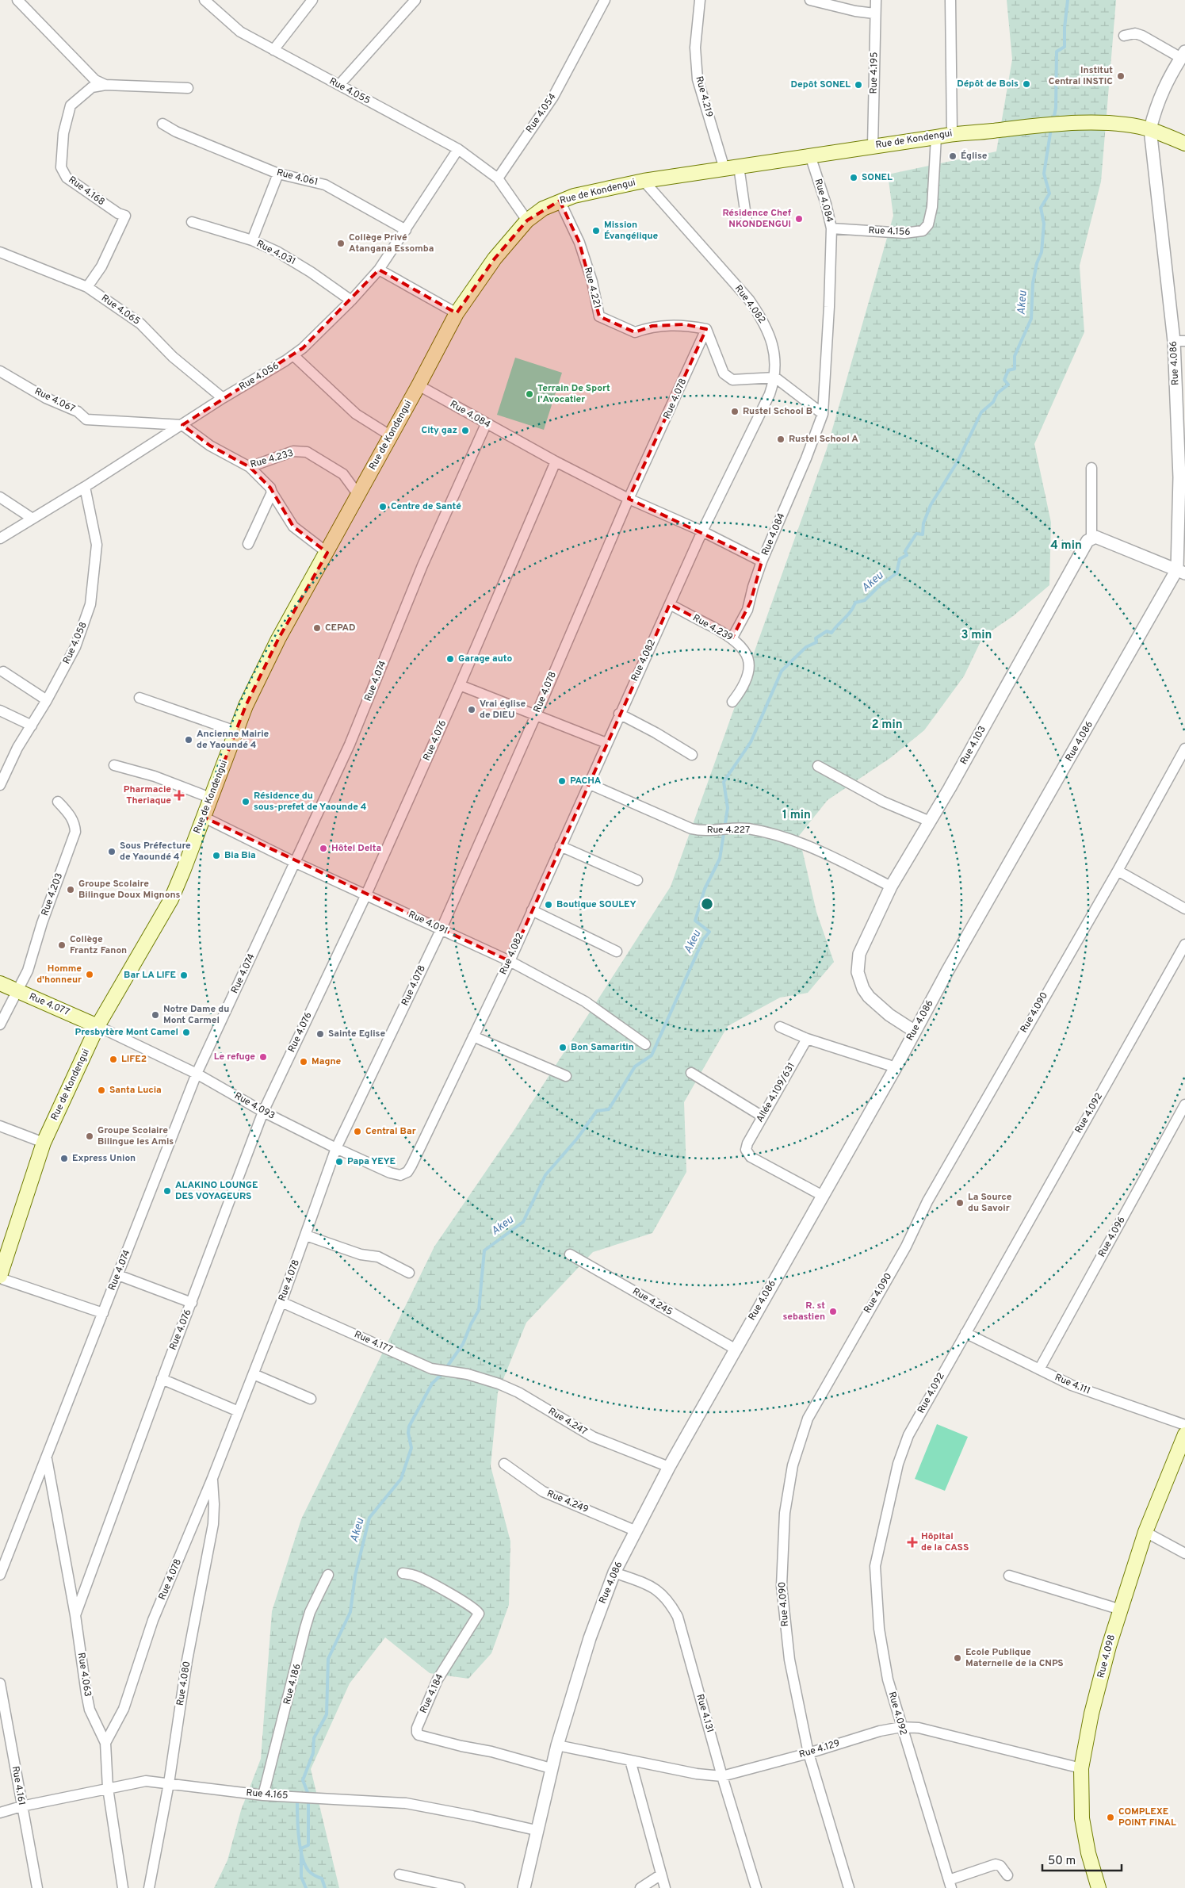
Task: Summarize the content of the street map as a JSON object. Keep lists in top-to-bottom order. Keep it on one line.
{"streets":{"main road":["Rue de Kondengui","Rue 4.077","Rue 4.098"],"street":["Rue 4.195","Rue 4.055","Rue 4.219","Rue 4.054","Rue 4.061","Rue 4.168","Rue 4.084","Rue 4.156","Rue 4.031","Rue 4.221","Rue 4.082","Rue 4.065","Rue 4.086","Rue 4.056","Rue 4.078","Rue 4.067","Rue 4.233","Rue 4.239","Rue 4.058","Rue 4.074","Rue 4.076","Rue 4.103","Rue 4.227","Rue 4.203","Rue 4.091","Rue 4.090","Allée 4.109/631","Rue 4.093","Rue 4.092","Rue 4.096","Rue 4.245","Rue 4.177","Rue 4.111","Rue 4.247","Rue 4.249","Rue 4.063","Rue 4.080","Rue 4.186","Rue 4.184","Rue 4.131","Rue 4.129","Rue 4.161","Rue 4.165"]},"crossings":[["Rue 4.195","Rue de Kondengui"],["Rue 4.055","Rue 4.054"],["Rue 4.055","Rue 4.056"],["Rue 4.219","Rue de Kondengui"],["Rue de Kondengui","Rue 4.084"],["Rue de Kondengui","Rue 4.156"],["Rue de Kondengui","Rue 4.221"],["Rue de Kondengui","Rue 4.082"],["Rue de Kondengui","Rue 4.086"],["Rue de Kondengui","Rue 4.233"],["Rue de Kondengui","Rue 4.091"],["Rue de Kondengui","Rue 4.077"],["Rue de Kondengui","Rue 4.093"],["Rue 4.061","Rue 4.056"],["Rue 4.168","Rue 4.065"],["Rue 4.084","Rue 4.156"],["Rue 4.084","Rue 4.082"],["Rue 4.084","Rue 4.078"],["Rue 4.084","Rue 4.074"],["Rue 4.084","Rue 4.076"],["Rue 4.031","Rue 4.056"],["Rue 4.221","Rue 4.078"],["Rue 4.082","Rue 4.239"],["Rue 4.082","Rue 4.227"],["Rue 4.082","Rue 4.091"],["Rue 4.082","Rue 4.093"],["Rue 4.065","Rue 4.056"],["Rue 4.086","Rue 4.103"],["Rue 4.086","Allée 4.109/631"],["Rue 4.086","Rue 4.245"],["Rue 4.086","Rue 4.247"],["Rue 4.086","Rue 4.249"],["Rue 4.086","Rue 4.184"],["Rue 4.086","Rue 4.131"],["Rue 4.086","Rue 4.129"],["Rue 4.086","Rue 4.165"],["Rue 4.056","Rue 4.067"],["Rue 4.056","Rue 4.233"],["Rue 4.056","Rue 4.058"],["Rue 4.078","Rue 4.091"],["Rue 4.078","Rue 4.093"],["Rue 4.078","Rue 4.177"],["Rue 4.078","Rue 4.063"],["Rue 4.078","Rue 4.080"],["Rue 4.067","Rue 4.233"],["Rue 4.074","Rue 4.091"],["Rue 4.074","Rue 4.093"],["Rue 4.074","Rue 4.063"],["Rue 4.076","Rue 4.091"],["Rue 4.076","Rue 4.093"],["Rue 4.076","Rue 4.063"],["Rue 4.103","Rue 4.227"],["Rue 4.203","Rue 4.077"],["Rue 4.077","Rue 4.093"],["Rue 4.090","Rue 4.129"],["Rue 4.092","Rue 4.111"],["Rue 4.092","Rue 4.129"],["Rue 4.096","Rue 4.111"],["Rue 4.177","Rue 4.247"],["Rue 4.098","Rue 4.129"],["Rue 4.063","Rue 4.165"],["Rue 4.080","Rue 4.165"],["Rue 4.186","Rue 4.165"],["Rue 4.131","Rue 4.129"],["Rue 4.161","Rue 4.165"]],"water":["Akeu"],"places":{"other":["Institut Central INSTIC","Dépôt de Bois","Depôt SONEL","Église","SONEL","Résidence Chef NKONDENGUI","Mission Évangélique","Collège Privé Atangana Essomba","Terrain De Sport l'Avocatier","Rustel School B","City gaz","Rustel School A","Centre de Santé","CEPAD","Garage auto","Vrai église de DIEU","Ancienne Mairie de Yaoundé 4","PACHA","Résidence du sous-prefet de Yaounde 4","Hôtel Delta","Sous Préfecture de Yaoundé 4","Bia Bia","Groupe Scolaire Bilingue Doux Mignons","Boutique SOULEY","Collège Frantz Fanon","Homme d'honneur","Bar LA LIFE","Notre Dame du Mont Carmel","Presbytère Mont Camel","Sainte Eglise","Bon Samaritin","Le refuge","LIFE2","Magne","Santa Lucia","Central Bar","Groupe Scolaire Bilingue les Amis","Express Union","Papa YEYE","ALAKINO LOUNGE DES VOYAGEURS","La Source du Savoir","R. st sebastien","Ecole Publique Maternelle de la CNPS","COMPLEXE POINT FINAL"],"health":["Pharmacie Theriaque","Hôpital de la CASS"]},"scale_bar":"50 m","rings":["4 min","3 min","2 min","1 min"]}
